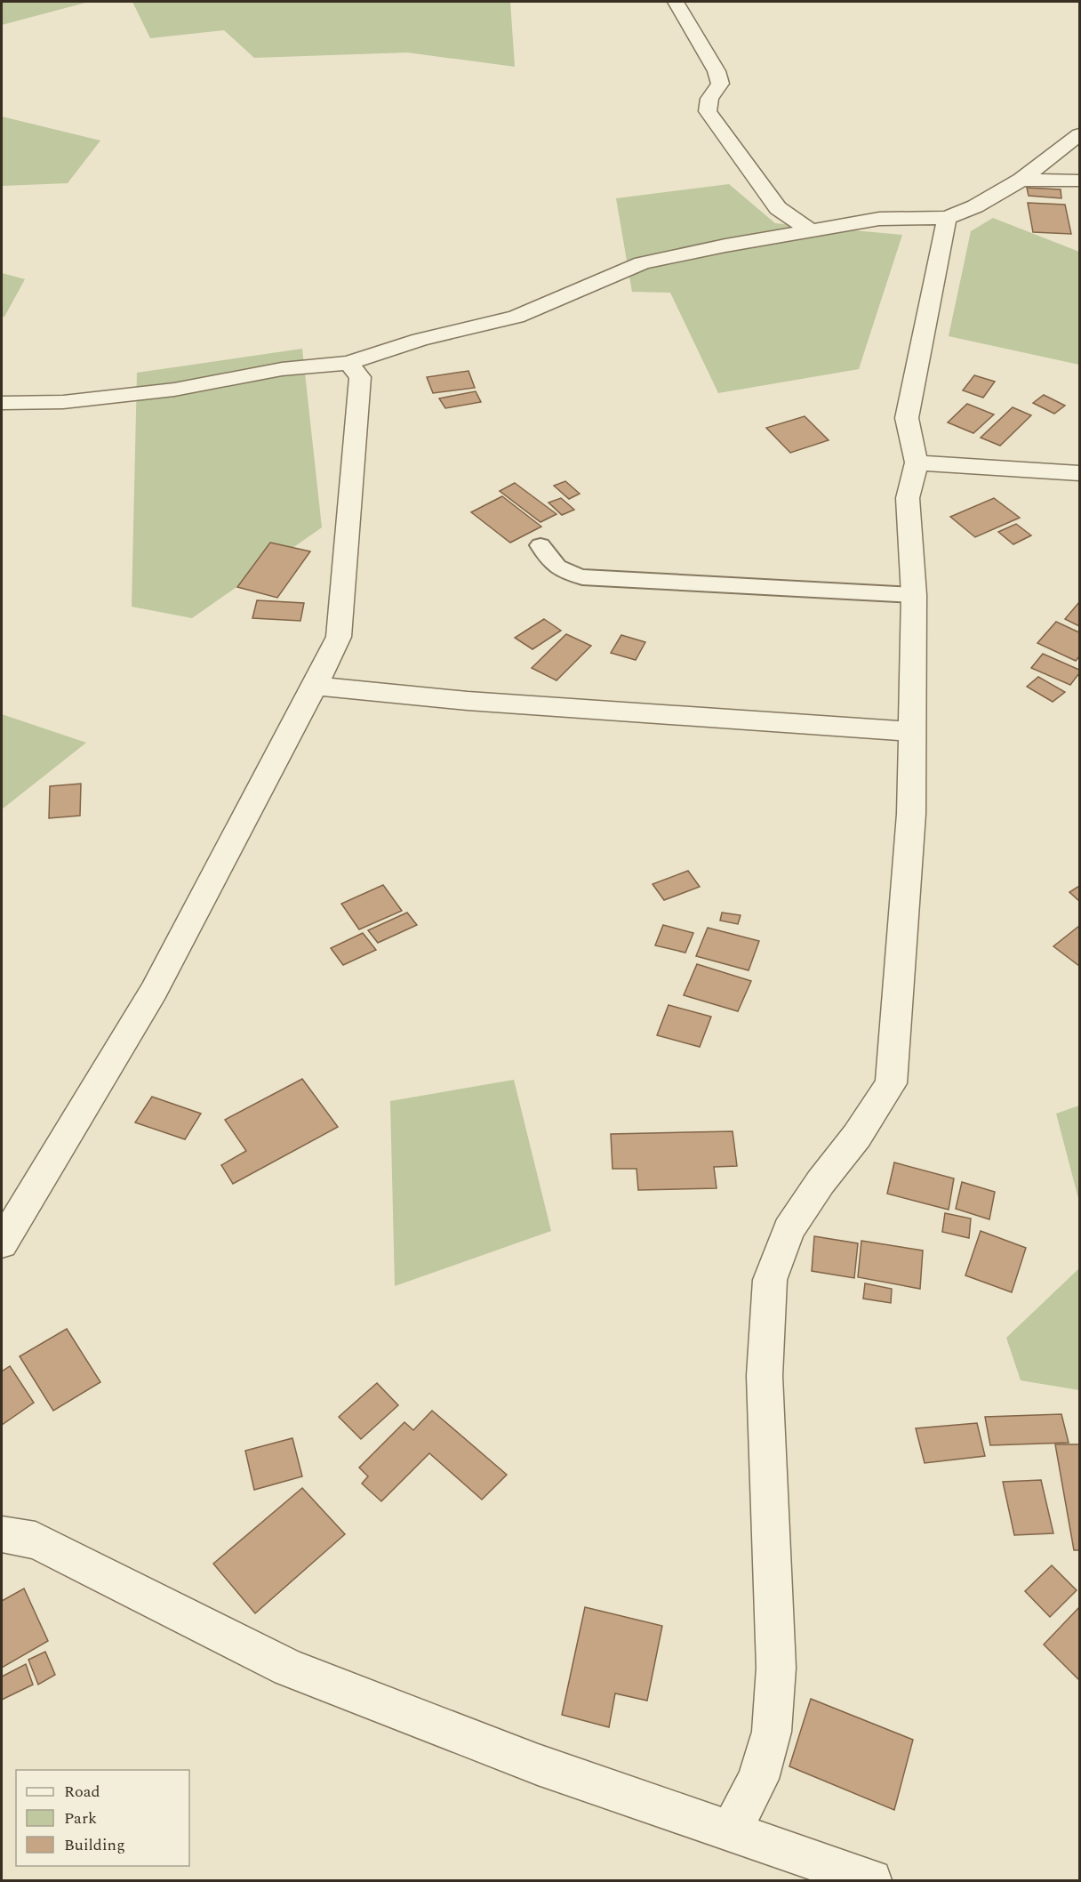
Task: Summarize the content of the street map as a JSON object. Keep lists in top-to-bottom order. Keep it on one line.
{"legend":["Road","Park","Building"]}
